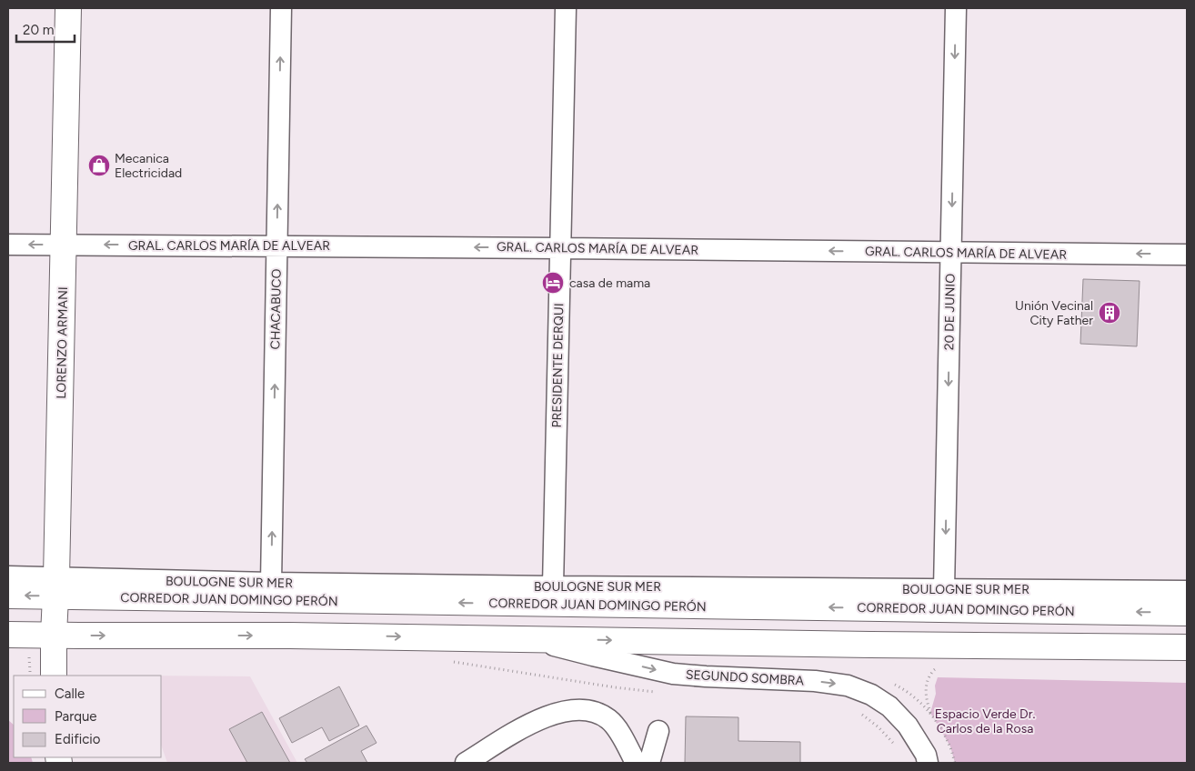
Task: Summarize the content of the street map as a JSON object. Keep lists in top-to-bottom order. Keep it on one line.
{"streets":{"main road":["LORENZO ARMANI","CORREDOR JUAN DOMINGO PERÓN"],"street":["GRAL. CARLOS MARÍA DE ALVEAR","CHACABUCO","20 DE JUNIO","PRESIDENTE DERQUI","BOULOGNE SUR MER","SEGUNDO SOMBRA"]},"crossings":[["GRAL. CARLOS MARÍA DE ALVEAR","CHACABUCO"],["GRAL. CARLOS MARÍA DE ALVEAR","20 DE JUNIO"],["GRAL. CARLOS MARÍA DE ALVEAR","LORENZO ARMANI"],["GRAL. CARLOS MARÍA DE ALVEAR","PRESIDENTE DERQUI"],["CHACABUCO","BOULOGNE SUR MER"],["20 DE JUNIO","BOULOGNE SUR MER"],["LORENZO ARMANI","BOULOGNE SUR MER"],["LORENZO ARMANI","CORREDOR JUAN DOMINGO PERÓN"],["PRESIDENTE DERQUI","BOULOGNE SUR MER"],["BOULOGNE SUR MER","CORREDOR JUAN DOMINGO PERÓN"]],"one_way":["GRAL. CARLOS MARÍA DE ALVEAR","CHACABUCO","20 DE JUNIO","SEGUNDO SOMBRA"],"parks":["Espacio Verde Dr. Carlos de la Rosa"],"places":{"shop":["Mecanica Electricidad"],"hotel":["casa de mama"],"building":["Unión Vecinal City Father"]},"legend":["Calle","Parque","Edificio"],"scale_bar":"20 m"}
